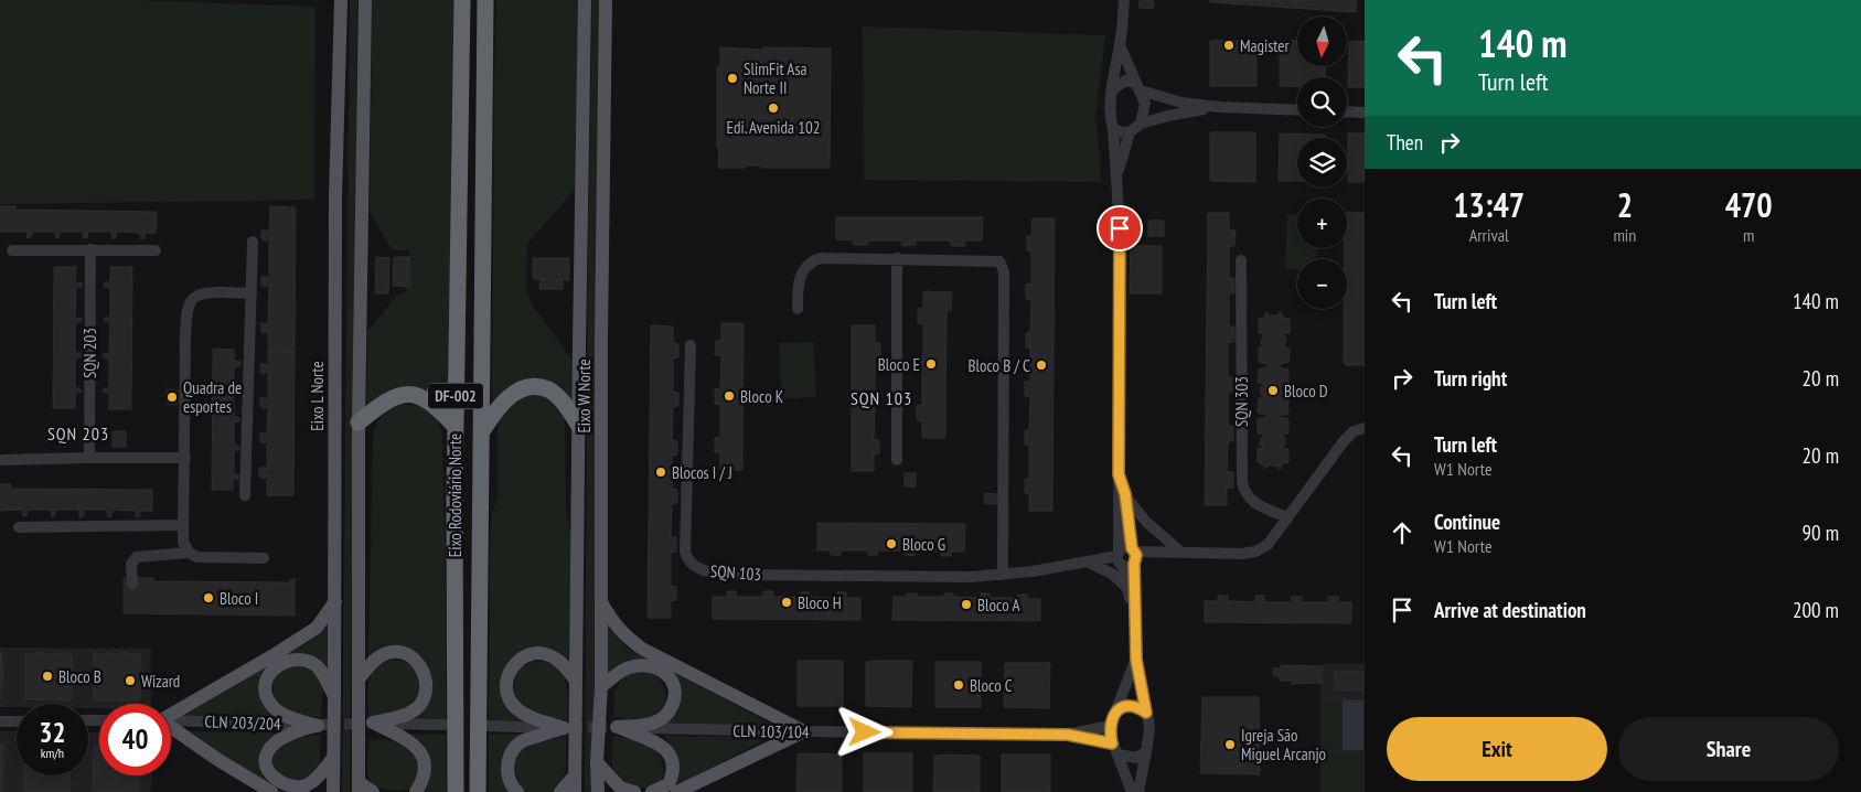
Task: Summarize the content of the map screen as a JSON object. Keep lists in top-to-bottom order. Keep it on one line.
{"streets":{"highway":["DF-002","Eixo Rodoviário Norte"],"main road":["Eixo L Norte","Eixo W Norte"],"street":["SQN 203","SQN 303","SQN 103","CLN 203/204","CLN 103/104"]},"districts":["SQN 103","SQN 203"],"places":["Magister","SlimFit Asa Norte II","Edi. Avenida 102","Bloco E","Bloco B / C","Bloco D","Bloco K","Quadra de esportes","Blocos I / J","Bloco G","Bloco I","Bloco H","Bloco A","Bloco B","Wizard","Bloco C","Igreja São Miguel Arcanjo"],"north":"bottom","page":{"turn":["140 m","Turn left"],"map_buttons":["+","−"],"then":"Then","eta":["13:47","Arrival","2","min","470","m"],"list":[{"name":"Turn left","value":"140 m"},{"name":"Turn right","value":"20 m"},{"name":"Turn left","note":"W1 Norte","value":"20 m"},{"name":"Continue","note":"W1 Norte","value":"90 m"},{"name":"Arrive at destination","value":"200 m"}],"speed":"32 km/h","limit":"40","buttons":["Exit","Share"]}}
